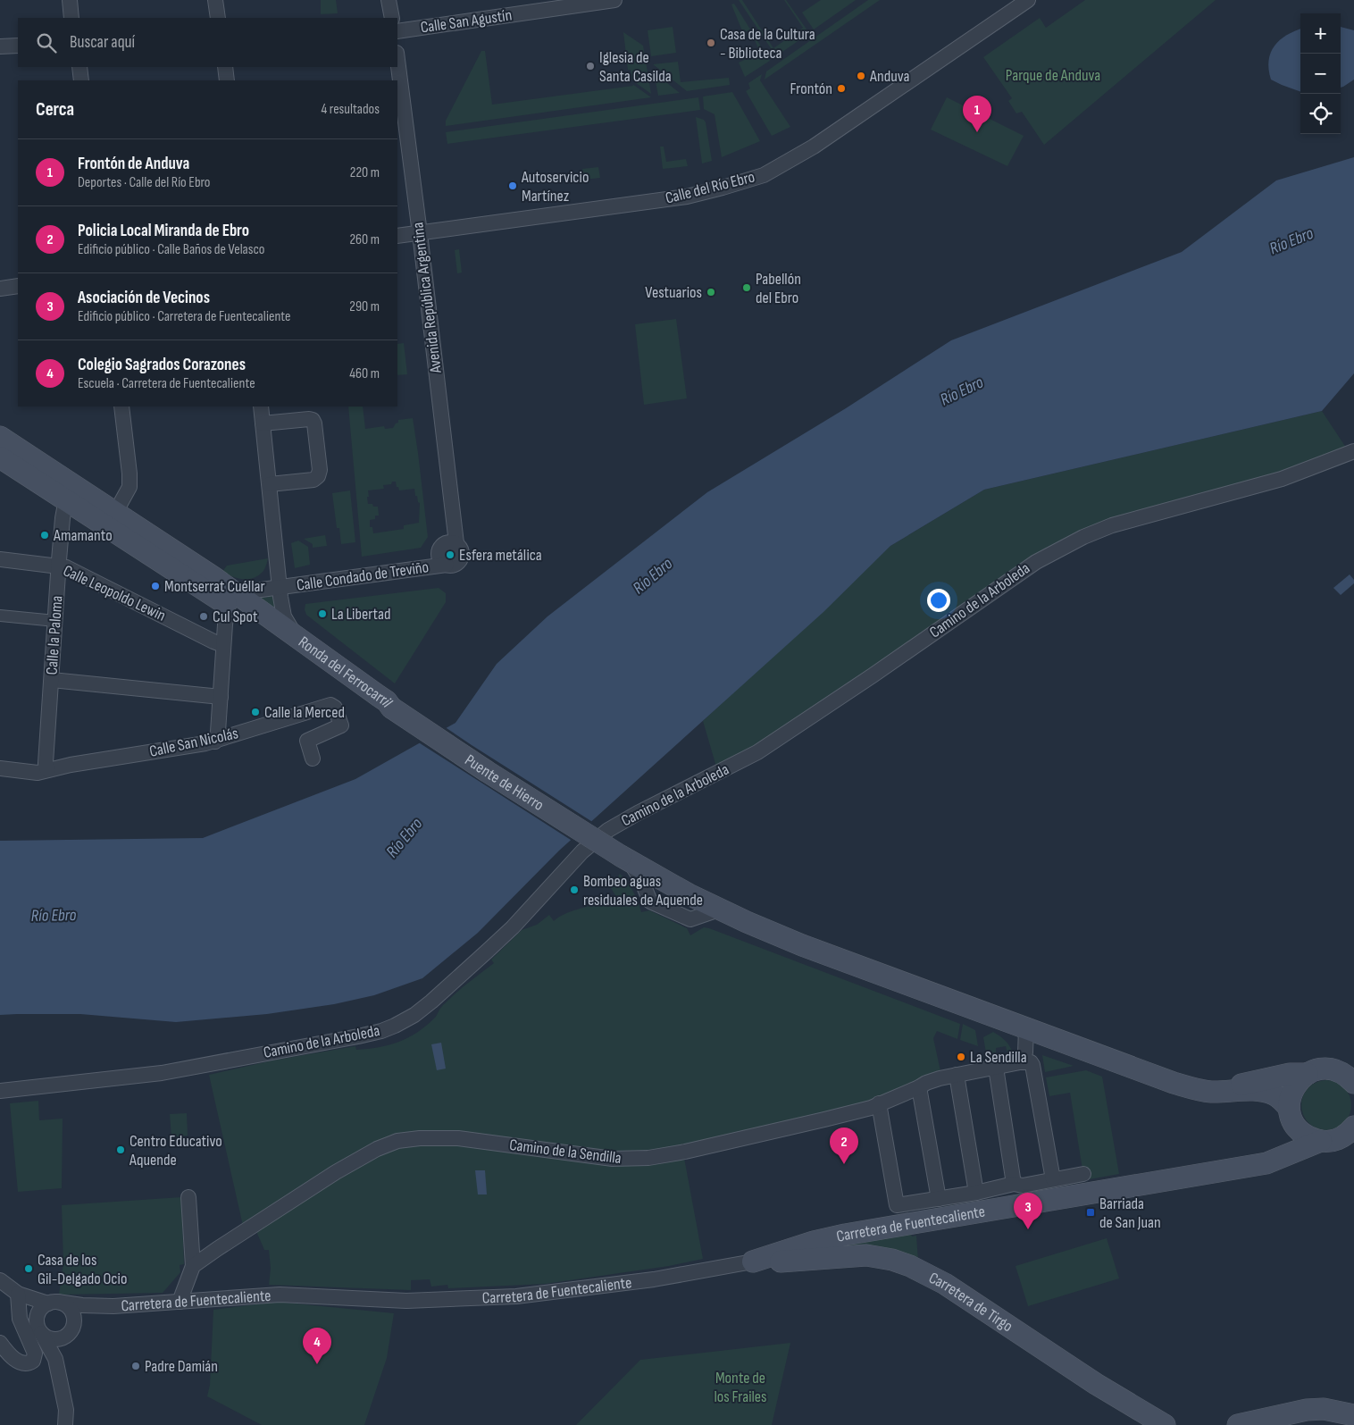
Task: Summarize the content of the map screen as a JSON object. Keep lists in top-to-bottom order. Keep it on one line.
{"streets":{"main road":["Ronda del Ferrocarril","Puente de Hierro","Carretera de Fuentecaliente","Carretera de Tirgo"],"street":["Calle San Agustín","Calle del Río Ebro","Avenida República Argentina","Calle Condado de Treviño","Calle Leopoldo Lewin","Camino de la Arboleda","Calle la Paloma","Calle San Nicolás","Camino de la Sendilla"]},"crossings":[["Calle del Río Ebro","Avenida República Argentina"],["Avenida República Argentina","Calle Condado de Treviño"],["Calle Condado de Treviño","Ronda del Ferrocarril"],["Calle Leopoldo Lewin","Calle la Paloma"],["Calle la Paloma","Ronda del Ferrocarril"],["Calle la Paloma","Calle San Nicolás"],["Ronda del Ferrocarril","Puente de Hierro"],["Puente de Hierro","Carretera de Fuentecaliente"],["Camino de la Sendilla","Carretera de Fuentecaliente"],["Carretera de Fuentecaliente","Carretera de Tirgo"]],"water":["Río Ebro"],"parks":["Parque de Anduva","Monte de los Frailes"],"places":{"other":["Casa de la Cultura - Biblioteca","Iglesia de Santa Casilda","Anduva","Frontón","Autoservicio Martínez","Pabellón del Ebro","Vestuarios","Amamanto","Esfera metálica","Montserrat Cuéllar","La Libertad","Cul Spot","Calle la Merced","Bombeo aguas residuales de Aquende","La Sendilla","Centro Educativo Aquende","Casa de los Gil-Delgado Ocio","Padre Damián"],"transit":["Barriada de San Juan"]},"page":{"map_buttons":["+","−"],"search":"Buscar aquí","heading":["Cerca","4 resultados"],"pins":["1","2","3","4"],"list":[{"mark":"1","name":"Frontón de Anduva","note":"Deportes · Calle del Río Ebro","value":"220 m"},{"mark":"2","name":"Policia Local Miranda de Ebro","note":"Edificio público · Calle Baños de Velasco","value":"260 m"},{"mark":"3","name":"Asociación de Vecinos","note":"Edificio público · Carretera de Fuentecaliente","value":"290 m"},{"mark":"4","name":"Colegio Sagrados Corazones","note":"Escuela · Carretera de Fuentecaliente","value":"460 m"}]}}
